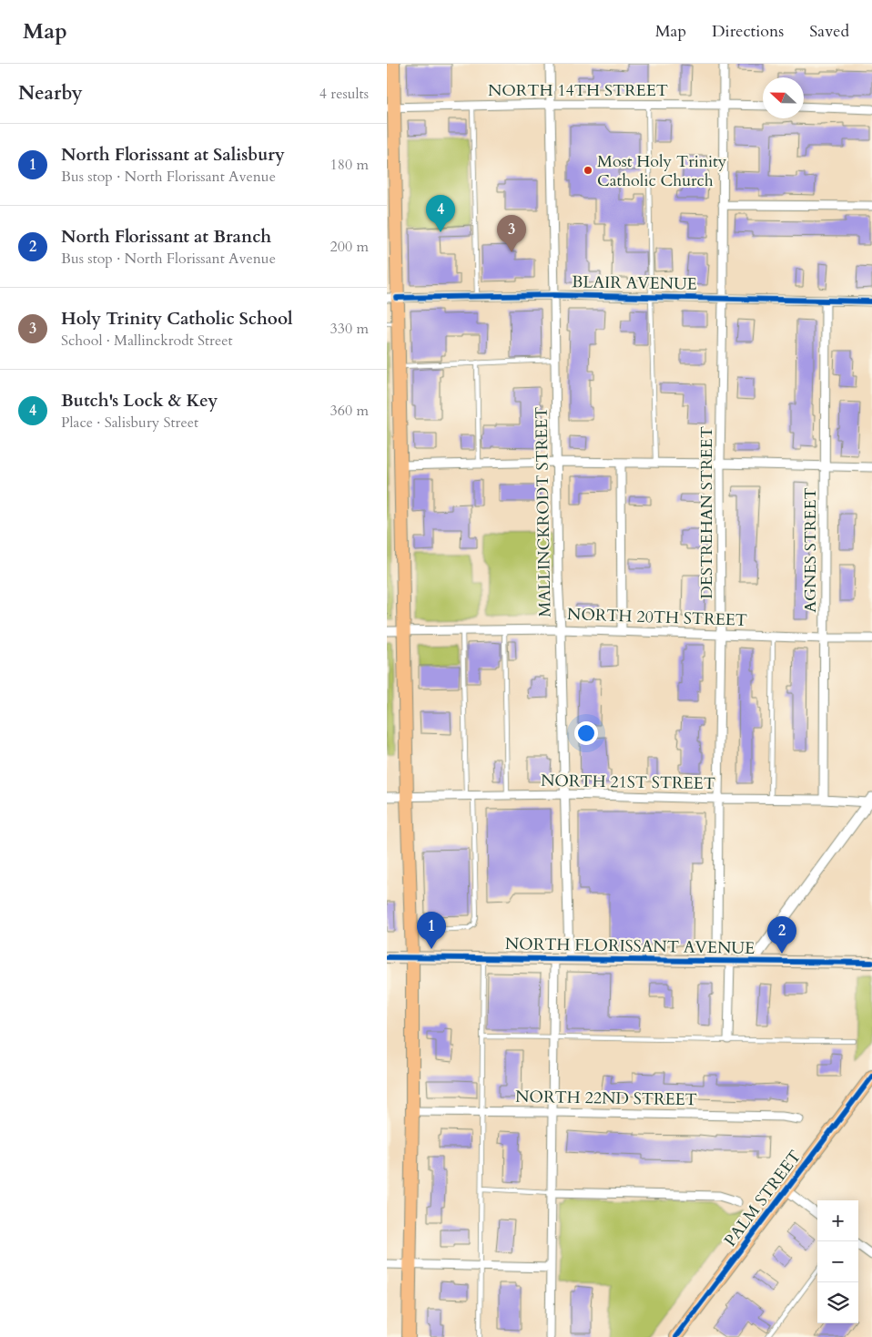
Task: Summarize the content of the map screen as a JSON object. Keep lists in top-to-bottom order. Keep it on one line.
{"streets":{"main road":["NORTH FLORISSANT AVENUE","PALM STREET"],"street":["NORTH 14TH STREET","BLAIR AVENUE","MALLINCKRODT STREET","DESTREHAN STREET","AGNES STREET","NORTH 20TH STREET","NORTH 21ST STREET","NORTH 22ND STREET"]},"crossings":[["NORTH 14TH STREET","MALLINCKRODT STREET"],["NORTH 14TH STREET","DESTREHAN STREET"],["BLAIR AVENUE","MALLINCKRODT STREET"],["BLAIR AVENUE","DESTREHAN STREET"],["BLAIR AVENUE","AGNES STREET"],["MALLINCKRODT STREET","NORTH 20TH STREET"],["MALLINCKRODT STREET","NORTH 21ST STREET"],["MALLINCKRODT STREET","NORTH FLORISSANT AVENUE"],["DESTREHAN STREET","NORTH 20TH STREET"],["DESTREHAN STREET","NORTH 21ST STREET"],["DESTREHAN STREET","NORTH FLORISSANT AVENUE"],["AGNES STREET","NORTH 20TH STREET"],["AGNES STREET","NORTH 21ST STREET"]],"places":["Most Holy Trinity Catholic Church"],"north":"left","page":{"header":"Map","nav":["Map","Directions","Saved"],"heading":["Nearby","4 results"],"list":[{"mark":"1","name":"North Florissant at Salisbury","note":"Bus stop · North Florissant Avenue","value":"180 m"},{"mark":"2","name":"North Florissant at Branch","note":"Bus stop · North Florissant Avenue","value":"200 m"},{"mark":"3","name":"Holy Trinity Catholic School","note":"School · Mallinckrodt Street","value":"330 m"},{"mark":"4","name":"Butch's Lock & Key","note":"Place · Salisbury Street","value":"360 m"}],"pins":["4","3","1","2"],"map_buttons":["+","−"]}}
